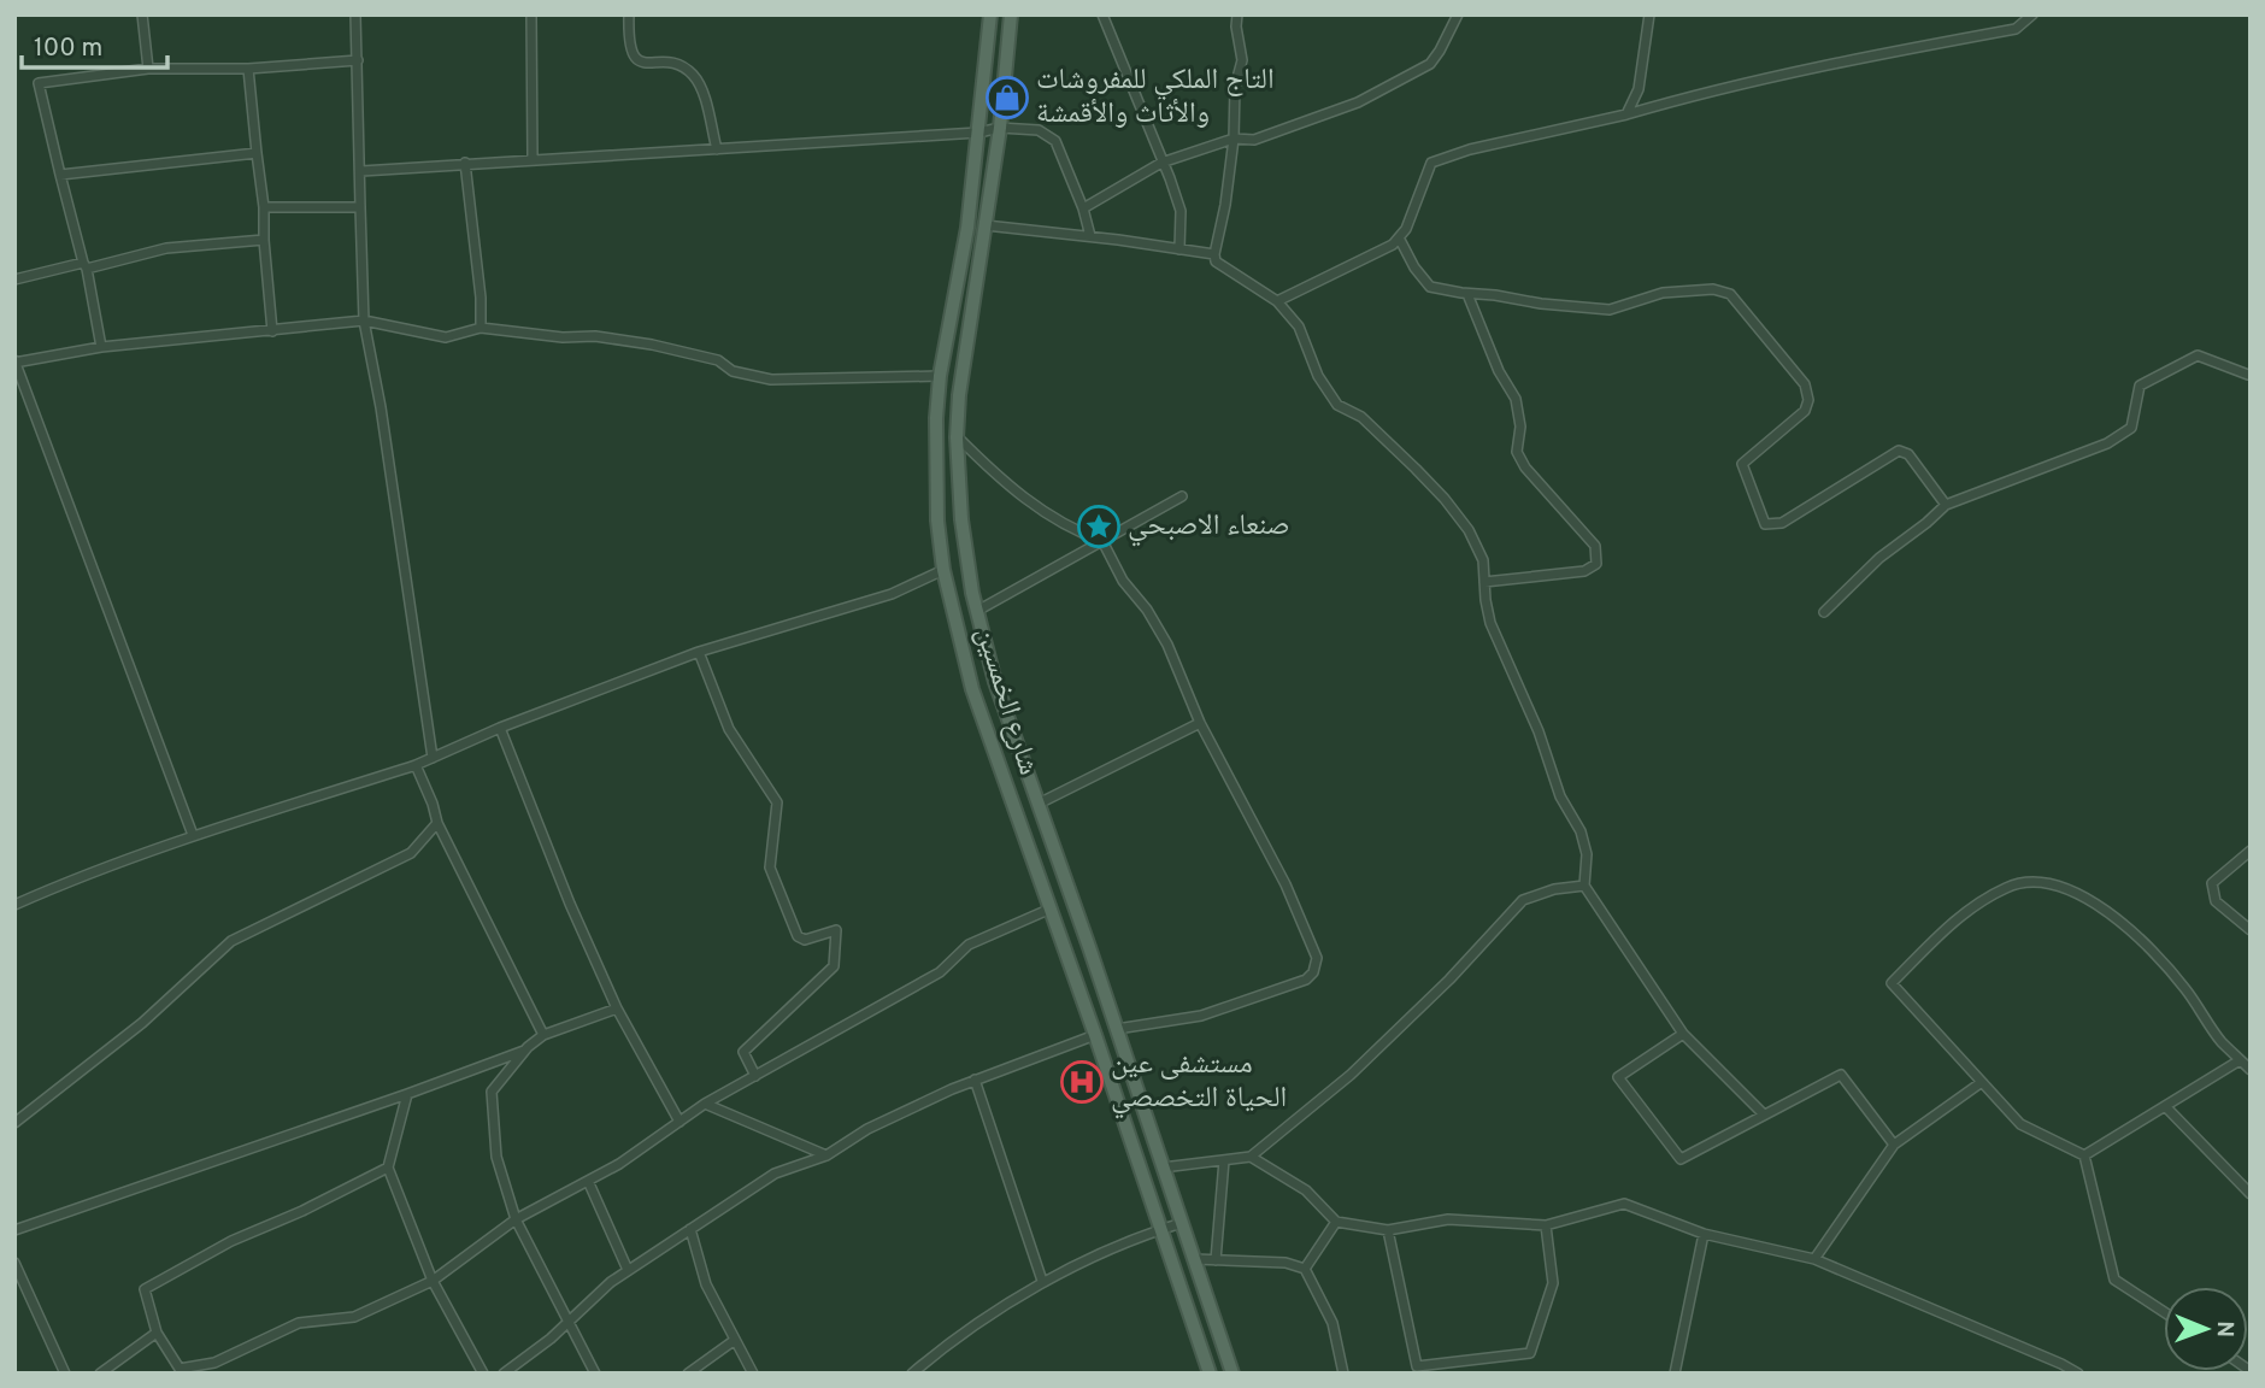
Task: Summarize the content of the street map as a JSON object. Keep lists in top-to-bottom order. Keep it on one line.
{"streets":{"main road":["شارع الخمسين"]},"places":{"shop":["التاج الملكي للمفروشات والأثاث والأقمشة"],"place":["صنعاء الاصبحي"],"hospital":["مستشفى عين الحياة التخصصي"]},"scale_bar":"100 m","north":"right"}
